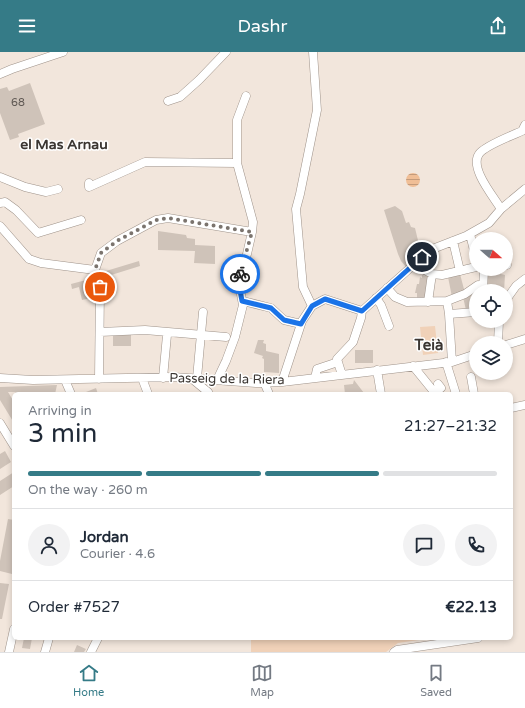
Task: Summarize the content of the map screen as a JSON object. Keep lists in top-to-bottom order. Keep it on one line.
{"streets":{"street":["Passeig de la Riera"]},"districts":["el Mas Arnau","Teià"],"house_numbers":["68"],"north":"right","page":{"header":"Dashr","heading":["3 min","Arriving in","21:27–21:32"],"panel":["Jordan","Courier · 4.6","Order #7527","€22.13"],"bar":"On the way · 260 m","tabs":["Home","Map","Saved"]}}
